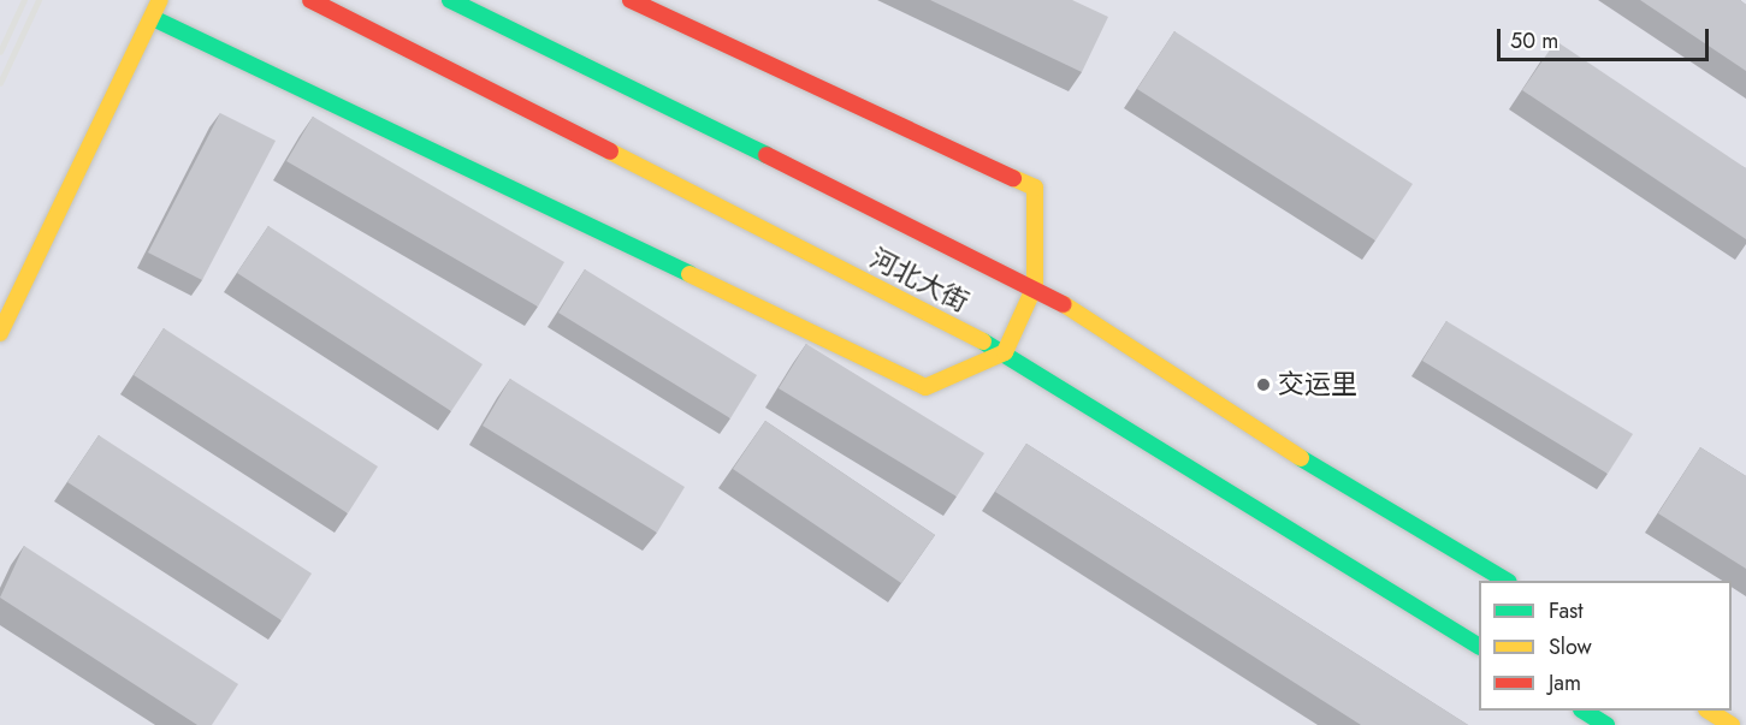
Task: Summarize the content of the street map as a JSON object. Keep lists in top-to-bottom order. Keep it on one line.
{"streets":{"main road":["河北大街"]},"places":["交运里"],"legend":["Fast","Slow","Jam"],"scale_bar":"50 m"}
